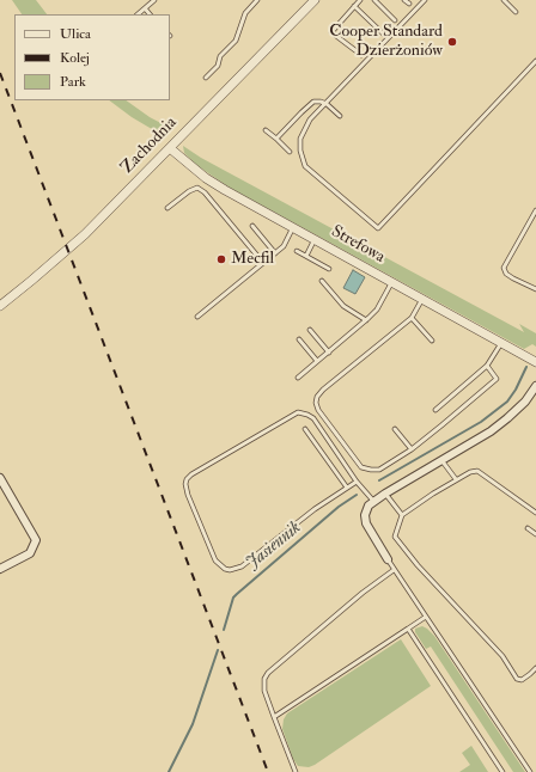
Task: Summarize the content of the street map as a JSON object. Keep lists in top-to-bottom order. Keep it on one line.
{"streets":{"street":["Zachodnia","Strefowa"]},"crossings":[["Zachodnia","Strefowa"]],"water":["Jasiennik"],"places":["Cooper Standard Dzierżoniów","Mecfil"],"legend":["Ulica","Kolej","Park"]}
